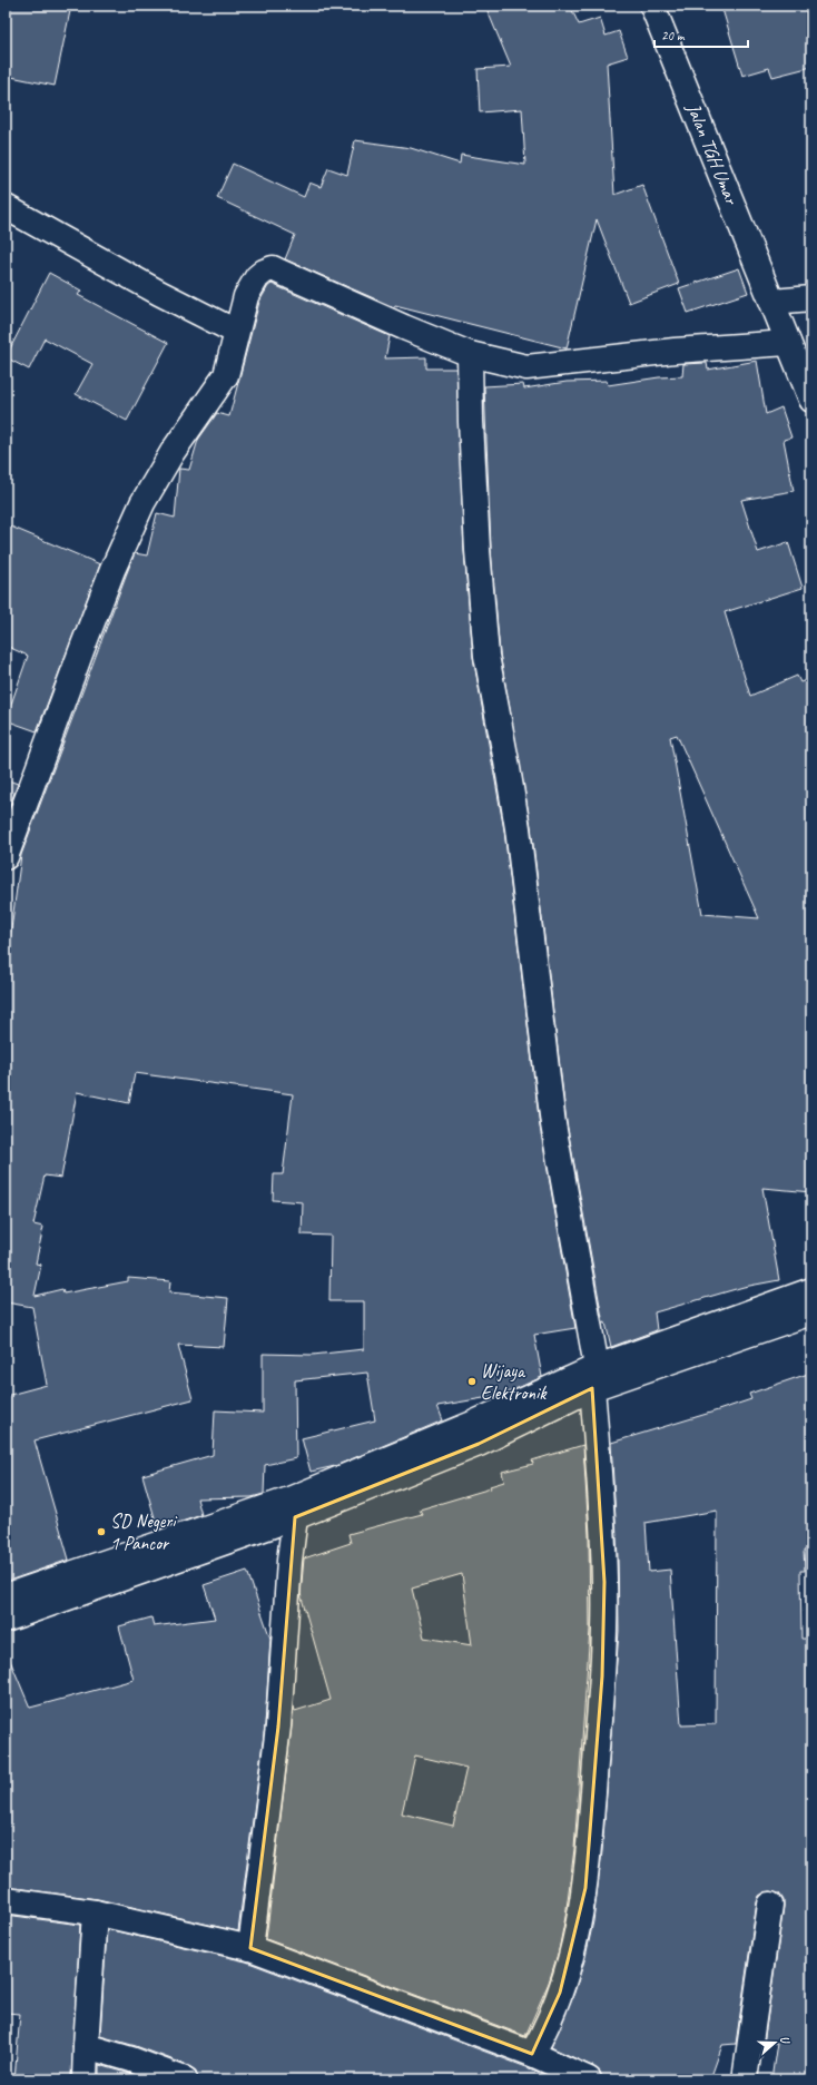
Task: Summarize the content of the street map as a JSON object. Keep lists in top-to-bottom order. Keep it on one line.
{"streets":{"street":["Jalan TGH Umar"]},"places":["Wijaya Elektronik","SD Negeri 1 Pancor"],"scale_bar":"20 m","north":"right"}
